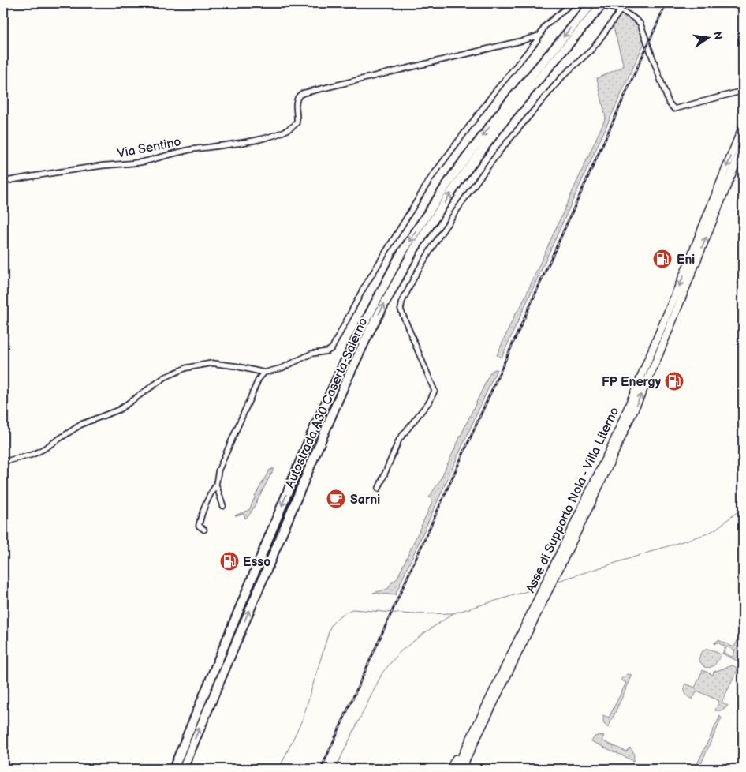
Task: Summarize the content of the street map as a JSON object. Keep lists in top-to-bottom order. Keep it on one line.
{"streets":{"highway":["Autostrada A30 Caserta-Salerno","Asse di Supporto Nola - Villa Literno"],"street":["Via Sentino"]},"places":{"fuel station":["Eni","FP Energy","Esso"],"cafe":["Sarni"]},"north":"right"}
